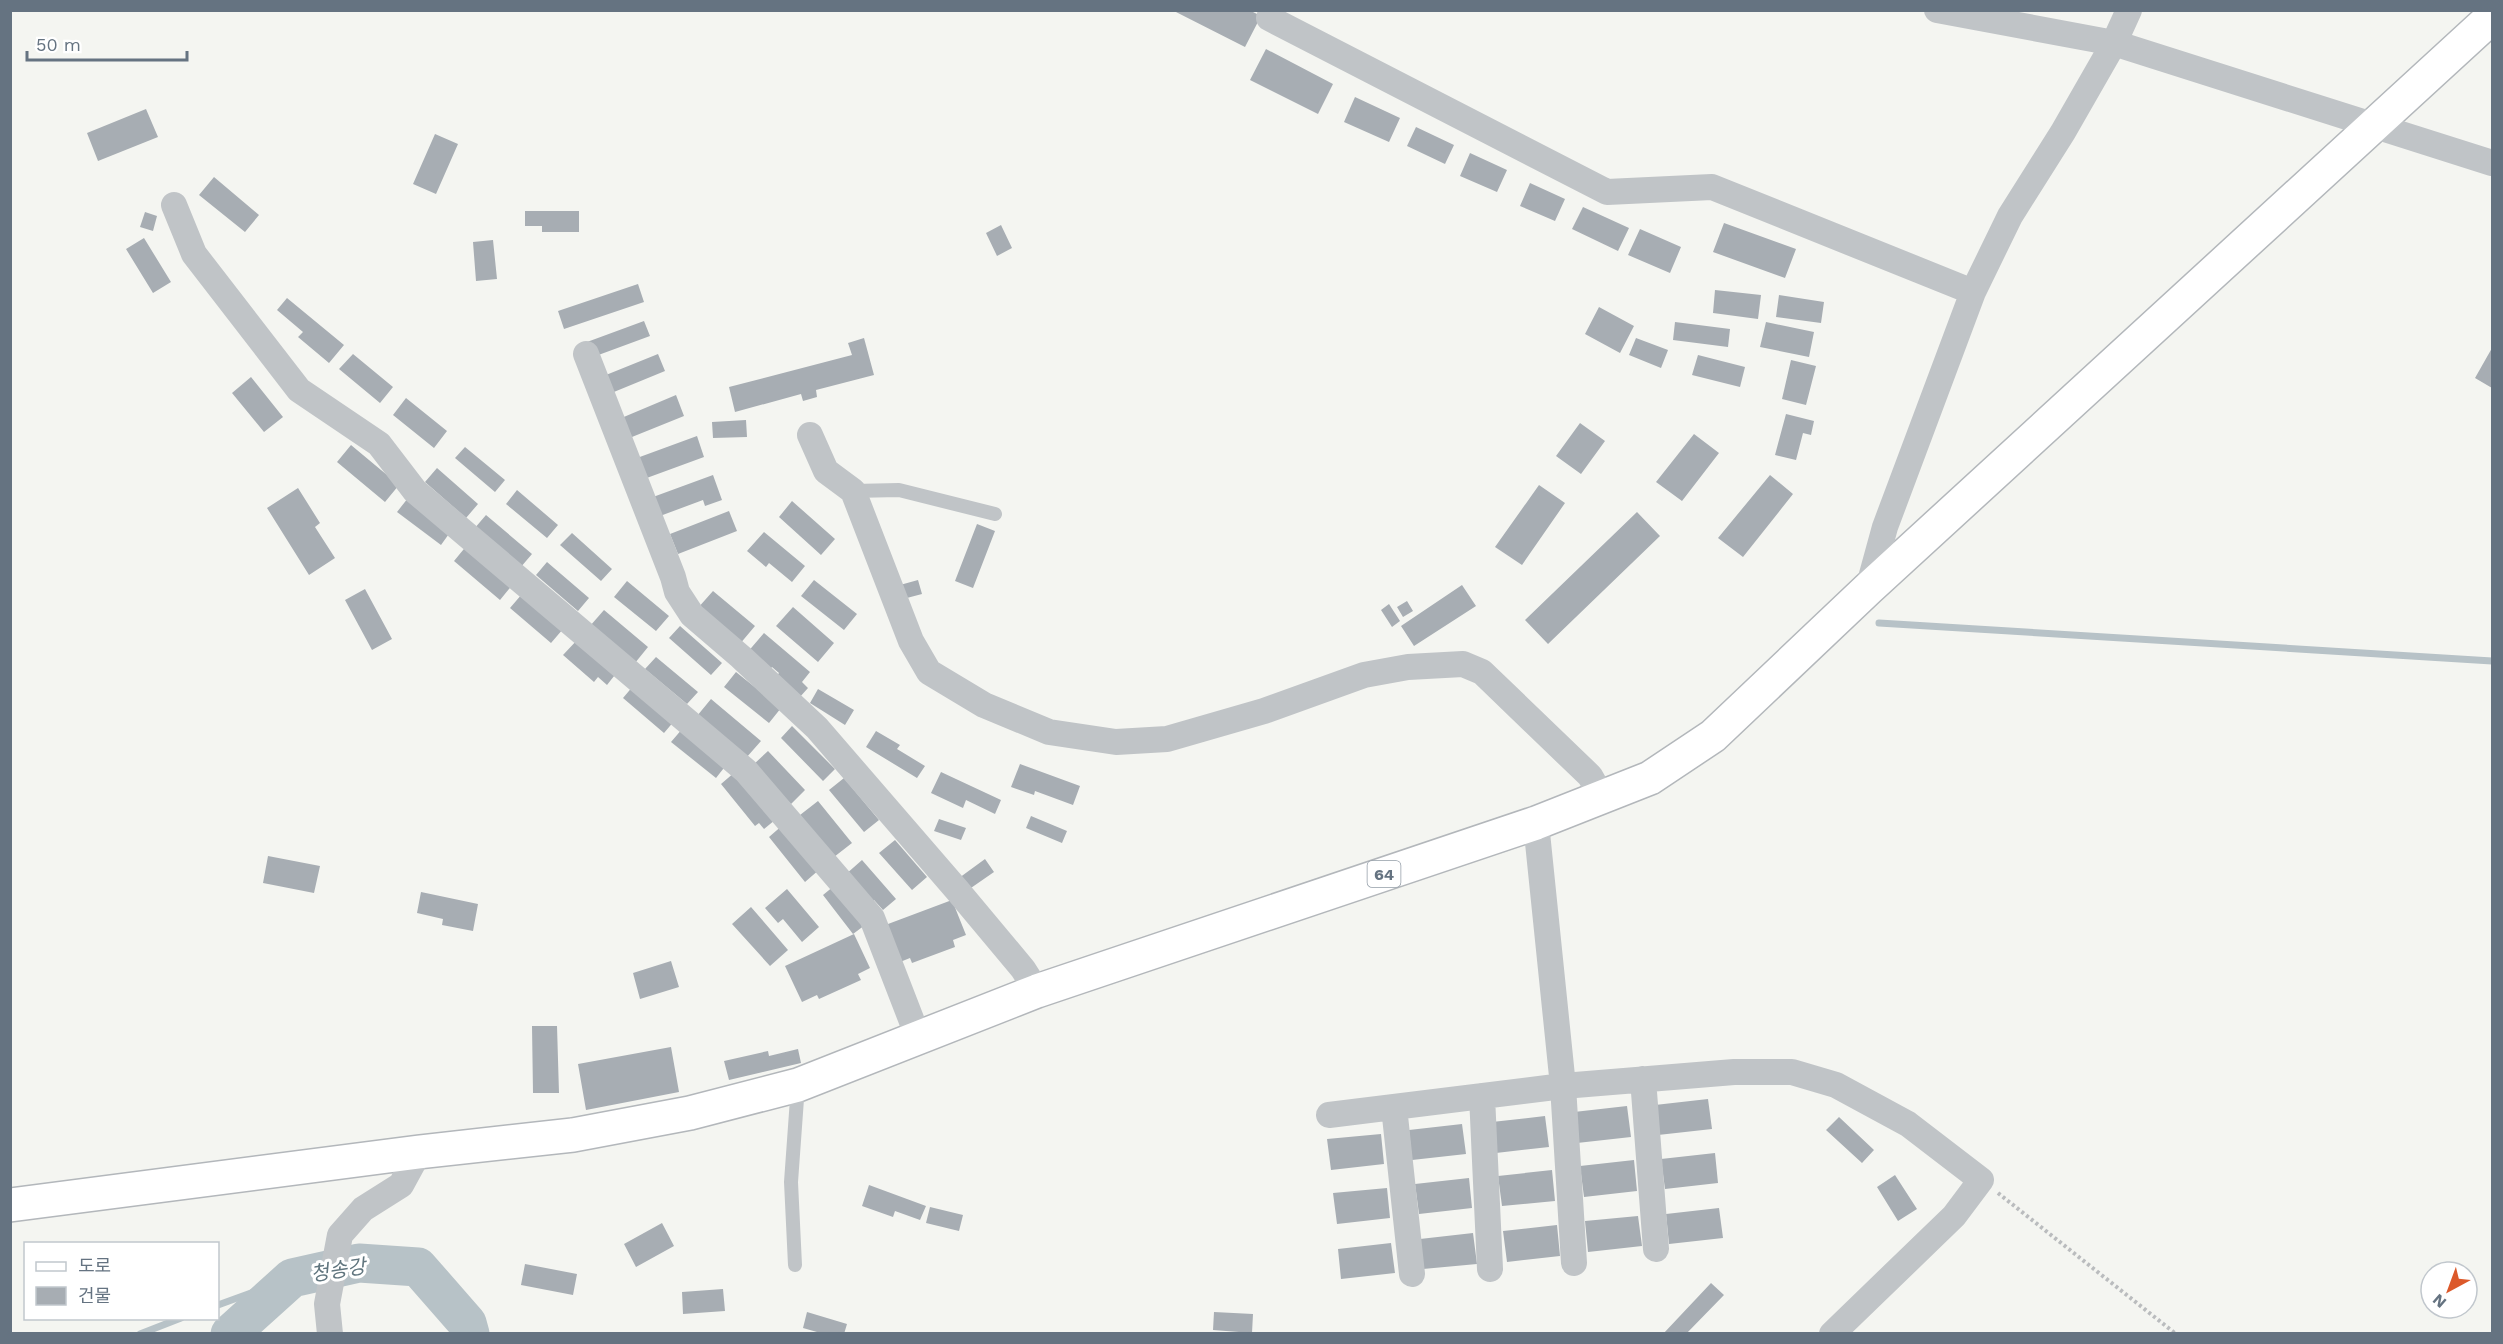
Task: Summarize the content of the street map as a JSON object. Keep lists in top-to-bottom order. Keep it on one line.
{"streets":{"main road":["64"]},"water":["청송강"],"legend":["도로","건물"],"scale_bar":"50 m","north":"bottom left"}
